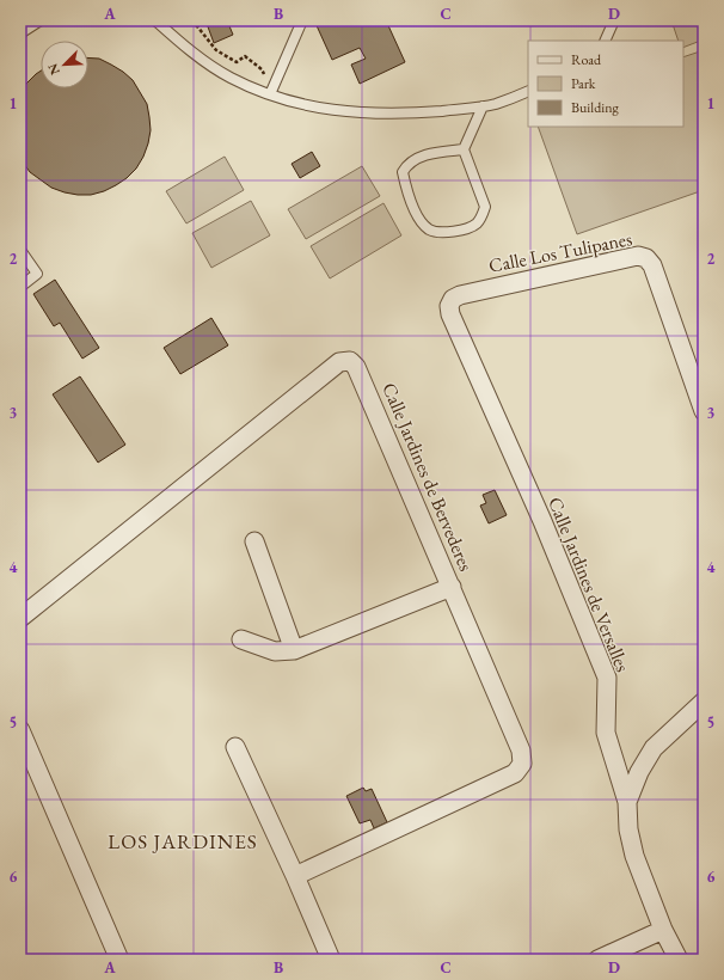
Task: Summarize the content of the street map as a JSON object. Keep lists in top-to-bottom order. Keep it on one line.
{"streets":{"street":["Calle Los Tulipanes","Calle Jardines de Bervederes","Calle Jardines de Versalles"]},"crossings":[["Calle Los Tulipanes","Calle Jardines de Versalles"]],"districts":["LOS JARDINES"],"legend":["Road","Park","Building"],"north":"bottom left","grid":{"columns":["A","B","C","D"],"rows":["1","2","3","4","5","6"]}}
